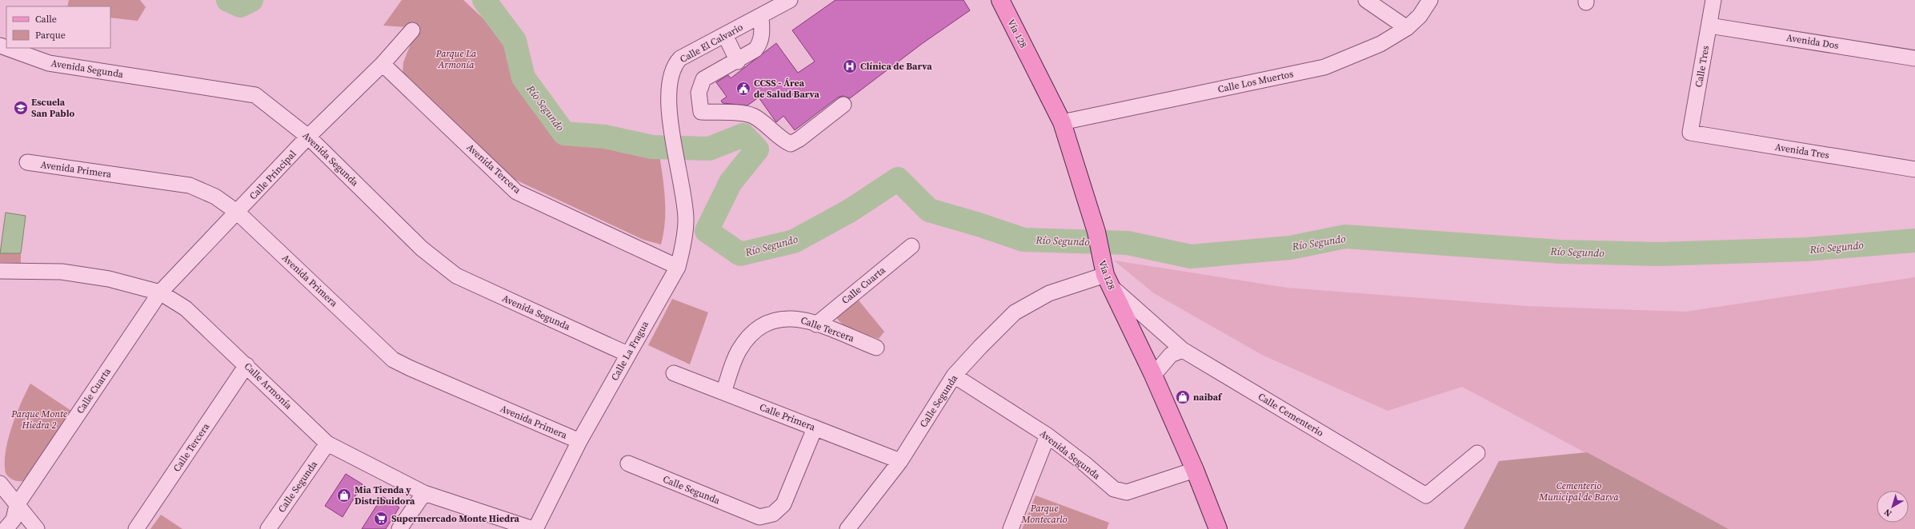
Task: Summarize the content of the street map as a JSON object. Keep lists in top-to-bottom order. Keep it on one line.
{"streets":{"main road":["Vía 128"],"street":["Avenida Dos","Calle El Calvario","Calle Tres","Avenida Segunda","Calle Los Muertos","Avenida Tres","Avenida Tercera","Avenida Primera","Calle Principal","Calle Cuarta","Calle Tercera","Calle La Fragua","Calle Armonía","Calle Segunda","Calle Cementerio","Calle Primera"]},"crossings":[["Vía 128","Avenida Segunda"],["Vía 128","Calle Los Muertos"],["Vía 128","Calle Segunda"],["Vía 128","Calle Cementerio"],["Avenida Dos","Calle Tres"],["Calle El Calvario","Calle La Fragua"],["Calle Tres","Avenida Tres"],["Avenida Segunda","Calle Principal"],["Avenida Segunda","Calle La Fragua"],["Avenida Segunda","Calle Segunda"],["Avenida Tercera","Calle Principal"],["Avenida Tercera","Calle La Fragua"],["Avenida Primera","Calle Principal"],["Avenida Primera","Calle La Fragua"],["Calle Principal","Calle Cuarta"],["Calle Principal","Calle Armonía"],["Calle Cuarta","Calle Tercera"],["Calle Cuarta","Calle Armonía"],["Calle Tercera","Calle Armonía"],["Calle Tercera","Calle Primera"],["Calle La Fragua","Calle Armonía"],["Calle Armonía","Calle Segunda"],["Calle Segunda","Calle Cementerio"],["Calle Segunda","Calle Primera"]],"water":["Río Segundo"],"parks":["Parque La Armonía","Parque Monte Hiedra 2","Cementerio Municipal de Barva","Parque Montecarlo"],"places":{"hospital":["Clínica de Barva"],"public building":["CCSS - Área de Salud Barva"],"school or university":["Escuela San Pablo"],"shop":["naibaf","Mia Tienda y Distribuidora"],"supermarket":["Supermercado Monte Hiedra"]},"legend":["Calle","Parque"],"north":"bottom left"}
